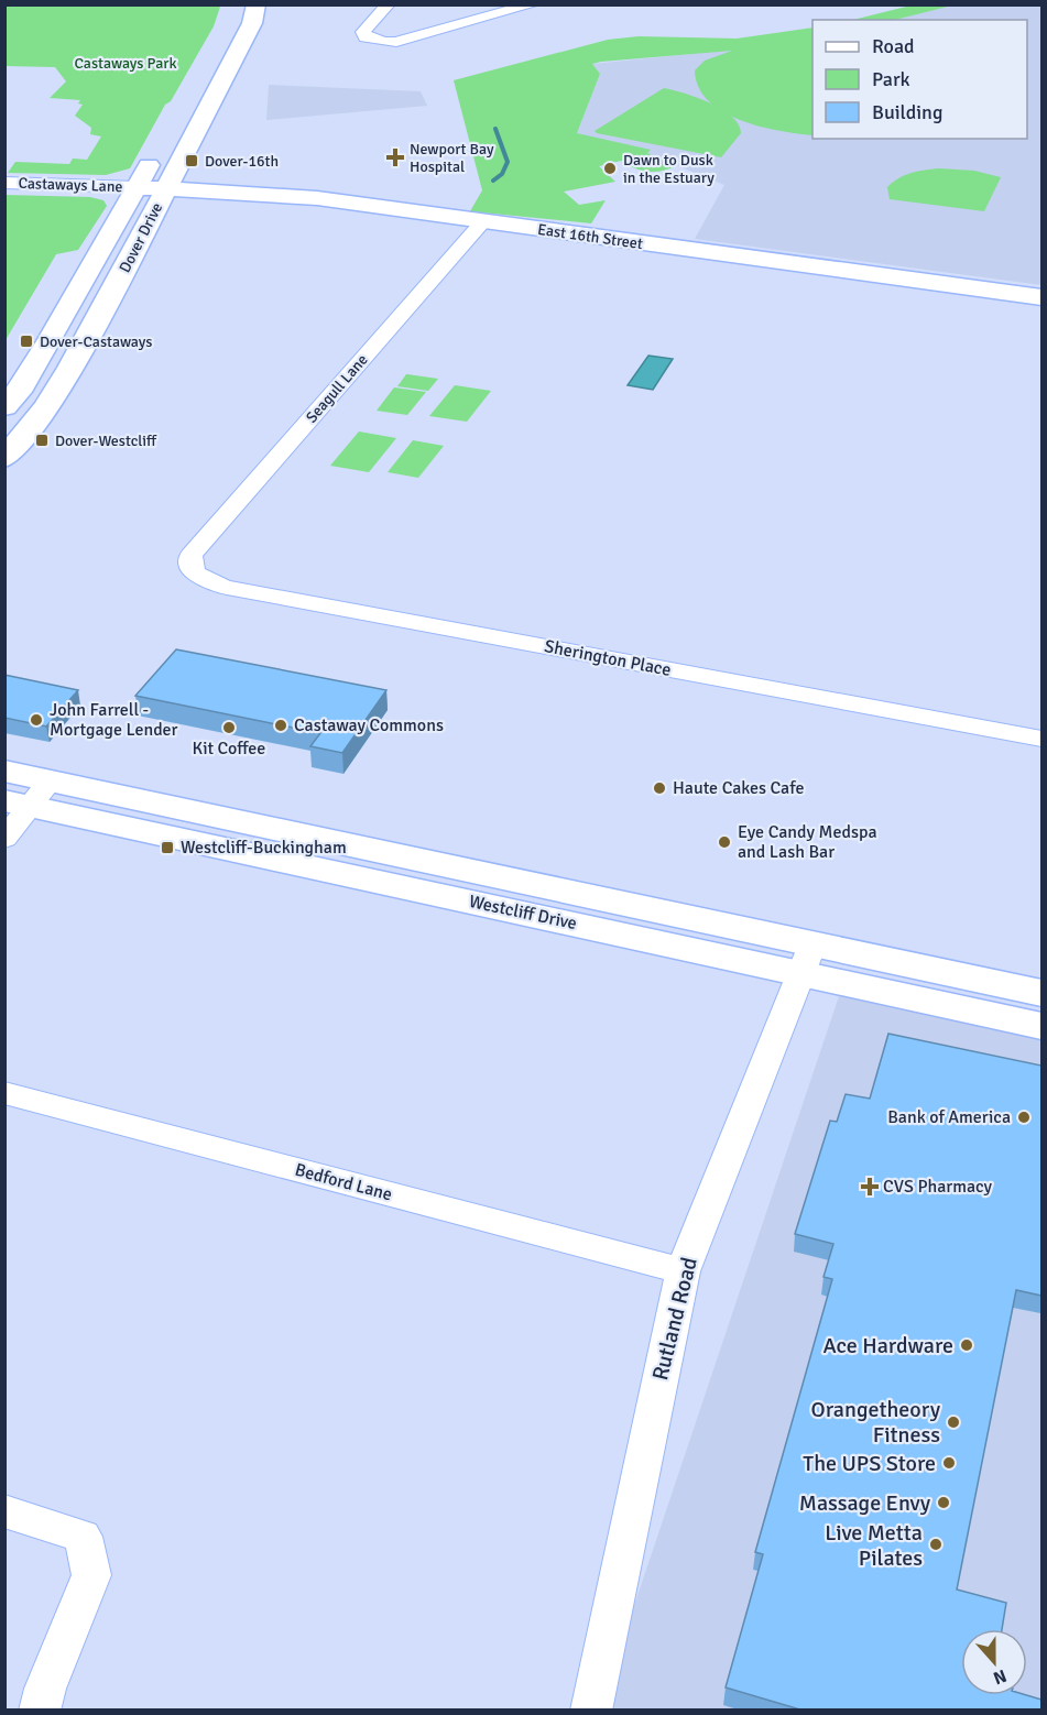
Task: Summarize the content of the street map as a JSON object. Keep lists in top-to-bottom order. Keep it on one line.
{"streets":{"street":["Castaways Lane","East 16th Street","Dover Drive","Seagull Lane","Sherington Place","Westcliff Drive","Bedford Lane","Rutland Road"]},"crossings":[["Castaways Lane","East 16th Street"],["Castaways Lane","Dover Drive"],["East 16th Street","Dover Drive"],["East 16th Street","Seagull Lane"],["Seagull Lane","Sherington Place"],["Westcliff Drive","Rutland Road"],["Bedford Lane","Rutland Road"]],"parks":["Castaways Park"],"places":{"health":["Newport Bay Hospital","CVS Pharmacy"],"transit":["Dover-16th","Dover-Castaways","Dover-Westcliff","Westcliff-Buckingham"],"other":["Dawn to Dusk in the Estuary","John Farrell - Mortgage Lender","Castaway Commons","Kit Coffee","Haute Cakes Cafe","Eye Candy Medspa and Lash Bar","Bank of America","Ace Hardware","Orangetheory Fitness","The UPS Store","Massage Envy","Live Metta Pilates"]},"legend":["Road","Park","Building"],"north":"bottom"}
